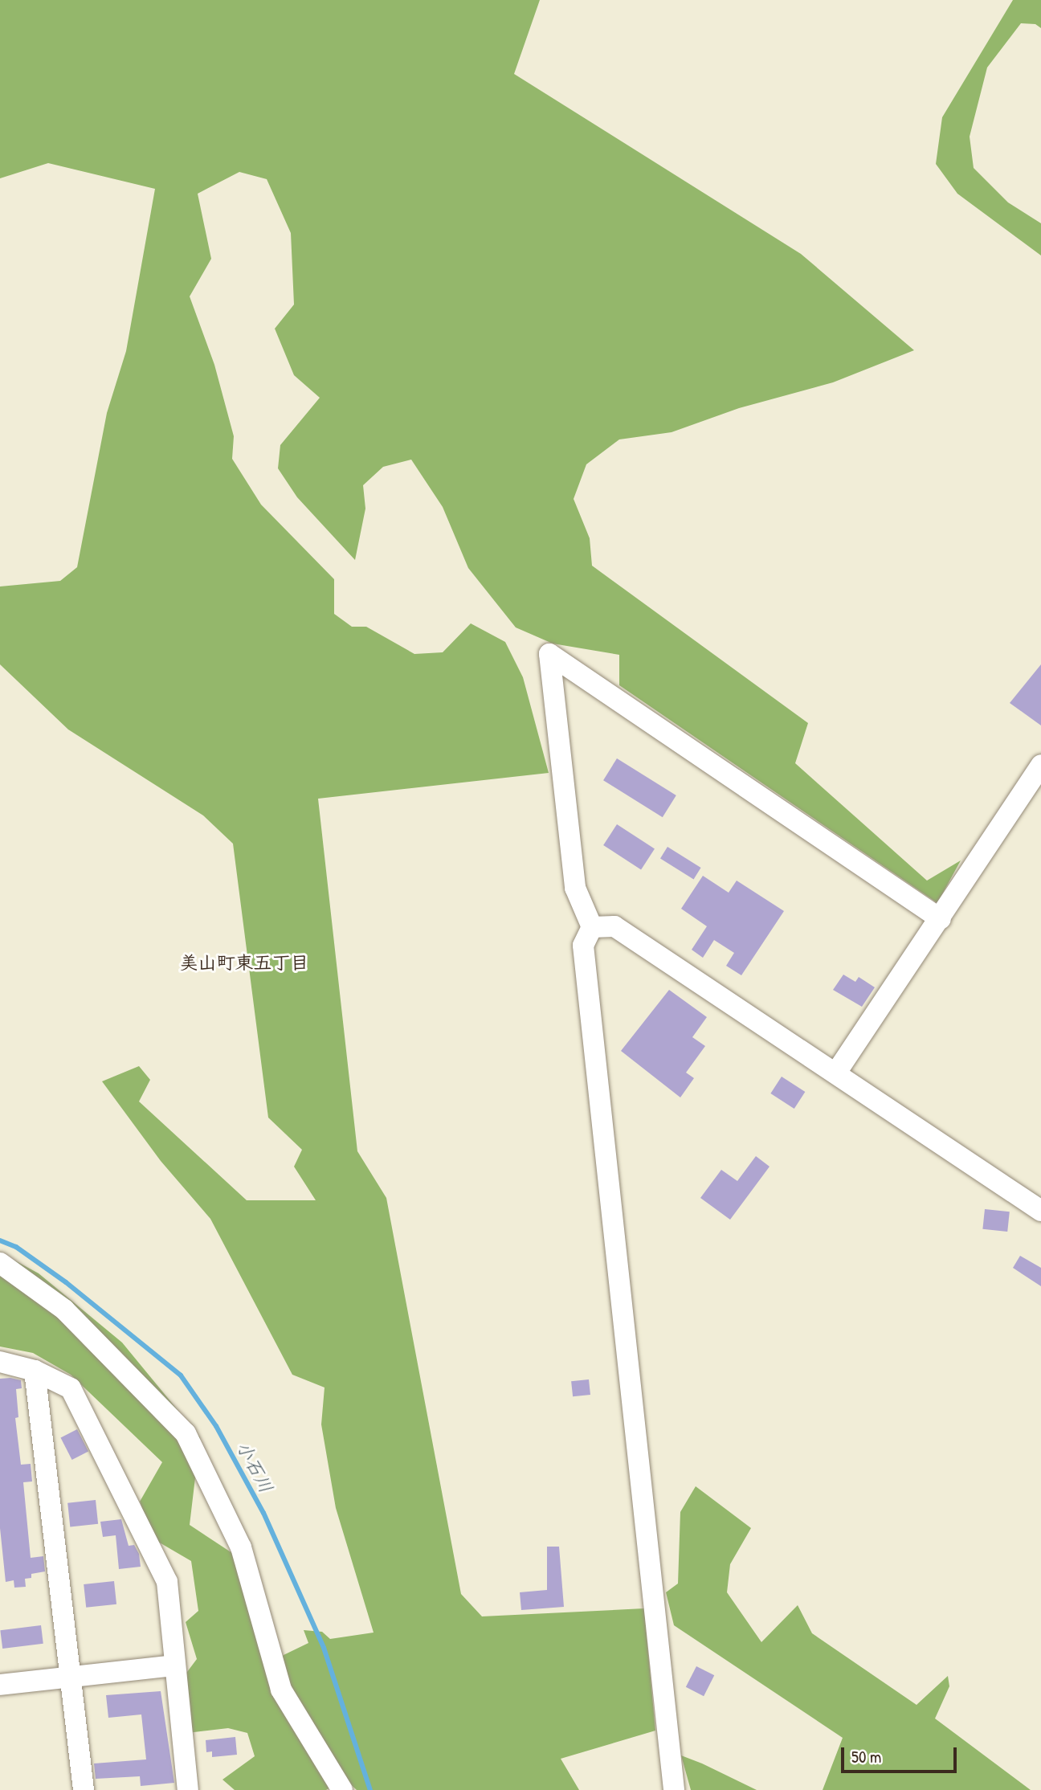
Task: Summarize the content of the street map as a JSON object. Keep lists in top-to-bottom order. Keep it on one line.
{"districts":["美山町東五丁目"],"water":["小石川"],"scale_bar":"50 m"}
